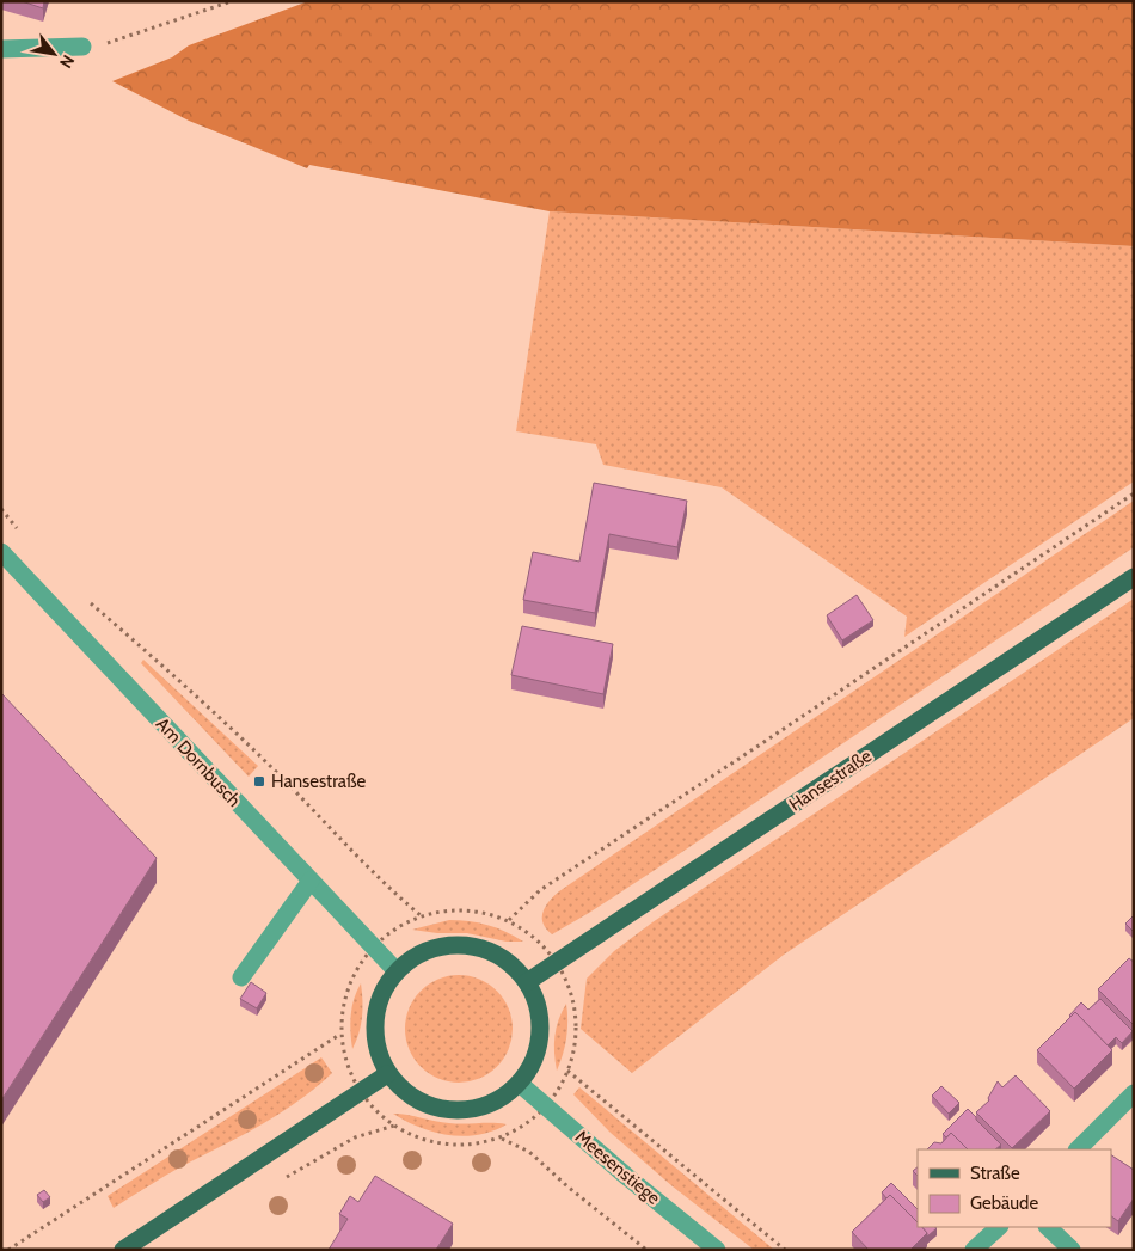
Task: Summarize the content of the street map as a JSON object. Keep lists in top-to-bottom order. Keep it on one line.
{"streets":{"main road":["Hansestraße"],"street":["Am Dornbusch","Meesenstiege"]},"crossings":[["Am Dornbusch","Hansestraße"],["Am Dornbusch","Meesenstiege"],["Hansestraße","Meesenstiege"]],"places":{"transit":["Hansestraße"]},"legend":["Straße","Gebäude"],"north":"bottom right"}
